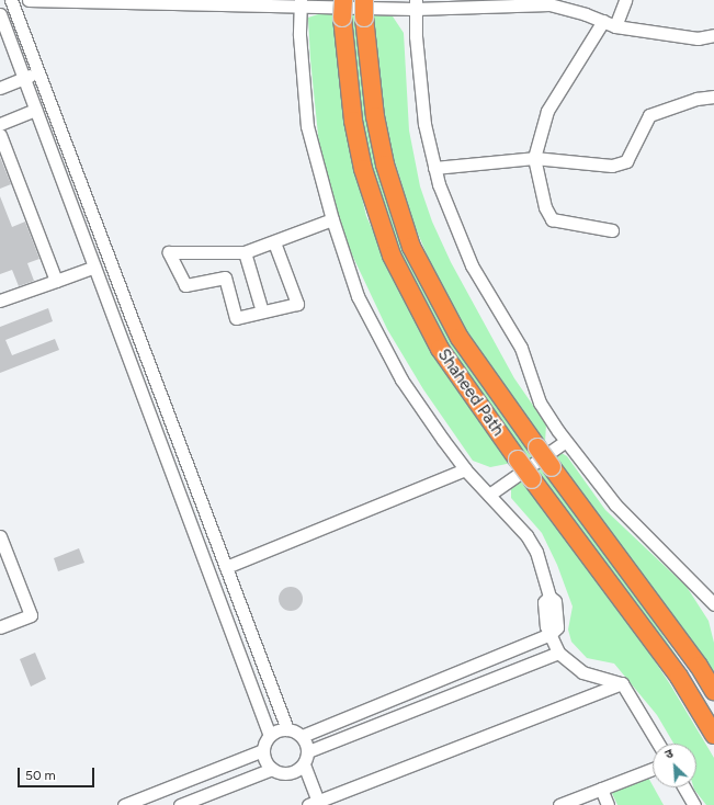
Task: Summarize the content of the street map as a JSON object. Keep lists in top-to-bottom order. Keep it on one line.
{"streets":{"highway":["Shaheed Path"]},"scale_bar":"50 m","north":"top left"}
